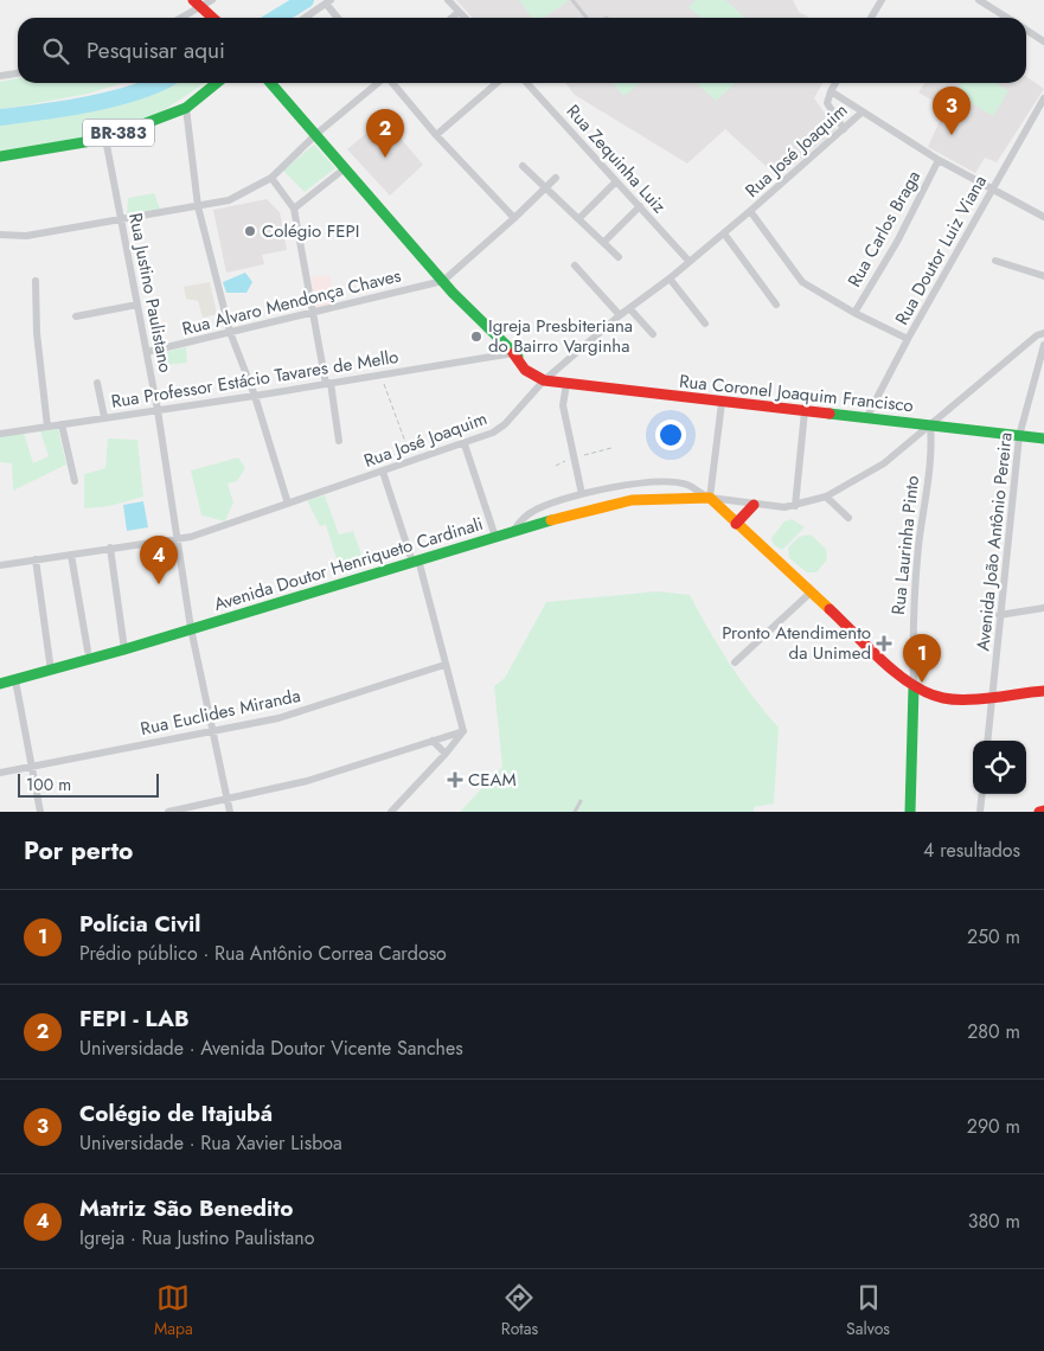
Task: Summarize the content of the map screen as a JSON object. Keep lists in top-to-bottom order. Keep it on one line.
{"streets":{"main road":["BR-383","Rua Coronel Joaquim Francisco","Rua Laurinha Pinto","Avenida Doutor Henriqueto Cardinali"],"street":["Rua José Joaquim","Rua Zequinha Luiz","Rua Carlos Braga","Rua Doutor Luiz Viana","Rua Justino Paulistano","Rua Alvaro Mendonça Chaves","Rua Professor Estácio Tavares de Mello","Avenida João Antônio Pereira","Rua Euclides Miranda"]},"crossings":[["BR-383","Rua Justino Paulistano"],["Rua José Joaquim","Rua Zequinha Luiz"],["Rua José Joaquim","Rua Justino Paulistano"],["Rua José Joaquim","Rua Coronel Joaquim Francisco"],["Rua Doutor Luiz Viana","Rua Coronel Joaquim Francisco"],["Rua Justino Paulistano","Rua Alvaro Mendonça Chaves"],["Rua Justino Paulistano","Rua Professor Estácio Tavares de Mello"],["Rua Justino Paulistano","Avenida Doutor Henriqueto Cardinali"],["Rua Justino Paulistano","Rua Euclides Miranda"],["Rua Coronel Joaquim Francisco","Avenida João Antônio Pereira"],["Rua Coronel Joaquim Francisco","Rua Laurinha Pinto"]],"places":{"other":["Colégio FEPI","Igreja Presbiteriana do Bairro Varginha"],"health":["Pronto Atendimento da Unimed","CEAM"]},"scale_bar":"100 m","page":{"search":"Pesquisar aqui","pins":["3","2","4","1"],"scale":"100 m","heading":["Por perto","4 resultados"],"list":[{"mark":"1","name":"Polícia Civil","note":"Prédio público · Rua Antônio Correa Cardoso","value":"250 m"},{"mark":"2","name":"FEPI - LAB","note":"Universidade · Avenida Doutor Vicente Sanches","value":"280 m"},{"mark":"3","name":"Colégio de Itajubá","note":"Universidade · Rua Xavier Lisboa","value":"290 m"},{"mark":"4","name":"Matriz São Benedito","note":"Igreja · Rua Justino Paulistano","value":"380 m"}],"nav":["Mapa","Rotas","Salvos"]}}
